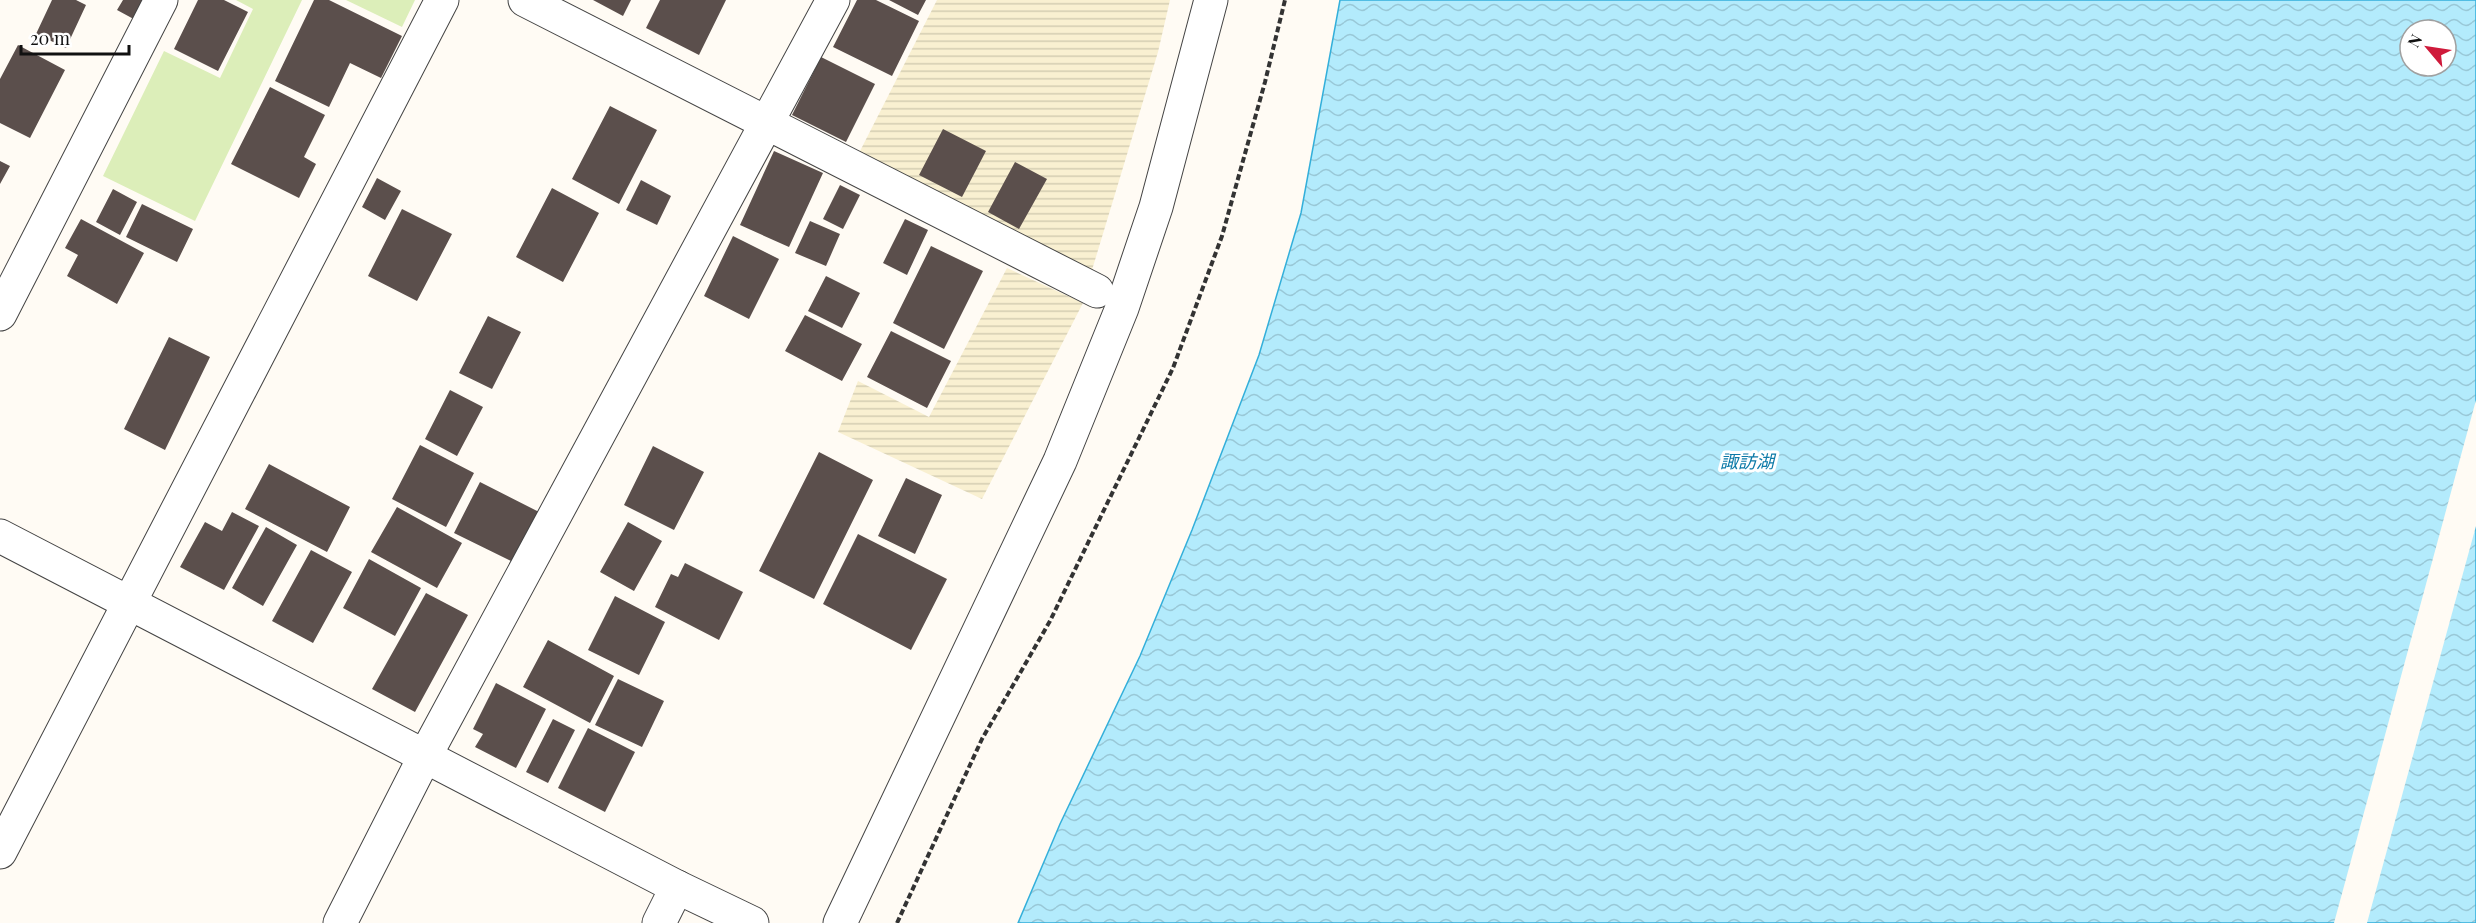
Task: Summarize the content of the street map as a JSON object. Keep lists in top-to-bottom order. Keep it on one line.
{"water":["諏訪湖"],"scale_bar":"20 m","north":"top left"}
